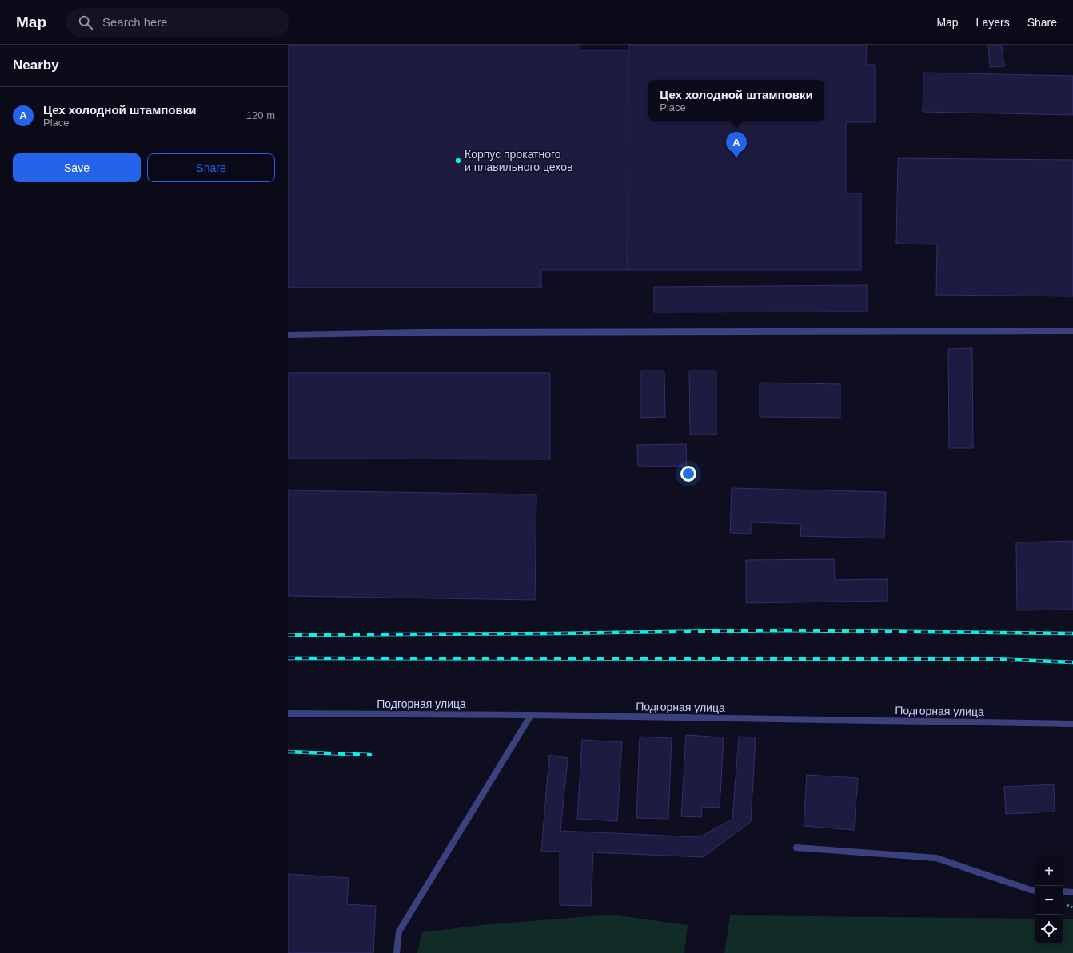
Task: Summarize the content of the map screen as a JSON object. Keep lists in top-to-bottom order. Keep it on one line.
{"streets":{"street":["Подгорная улица"]},"places":["Корпус прокатного и плавильного цехов"],"page":{"header":"Map","search":"Search here","nav":["Map","Layers","Share"],"heading":"Nearby","popup":["Цех холодной штамповки","Place"],"list":[{"mark":"A","name":"Цех холодной штамповки","note":"Place","value":"120 m"}],"pins":"A","buttons":["Save","Share"],"map_buttons":["+","−"]}}
